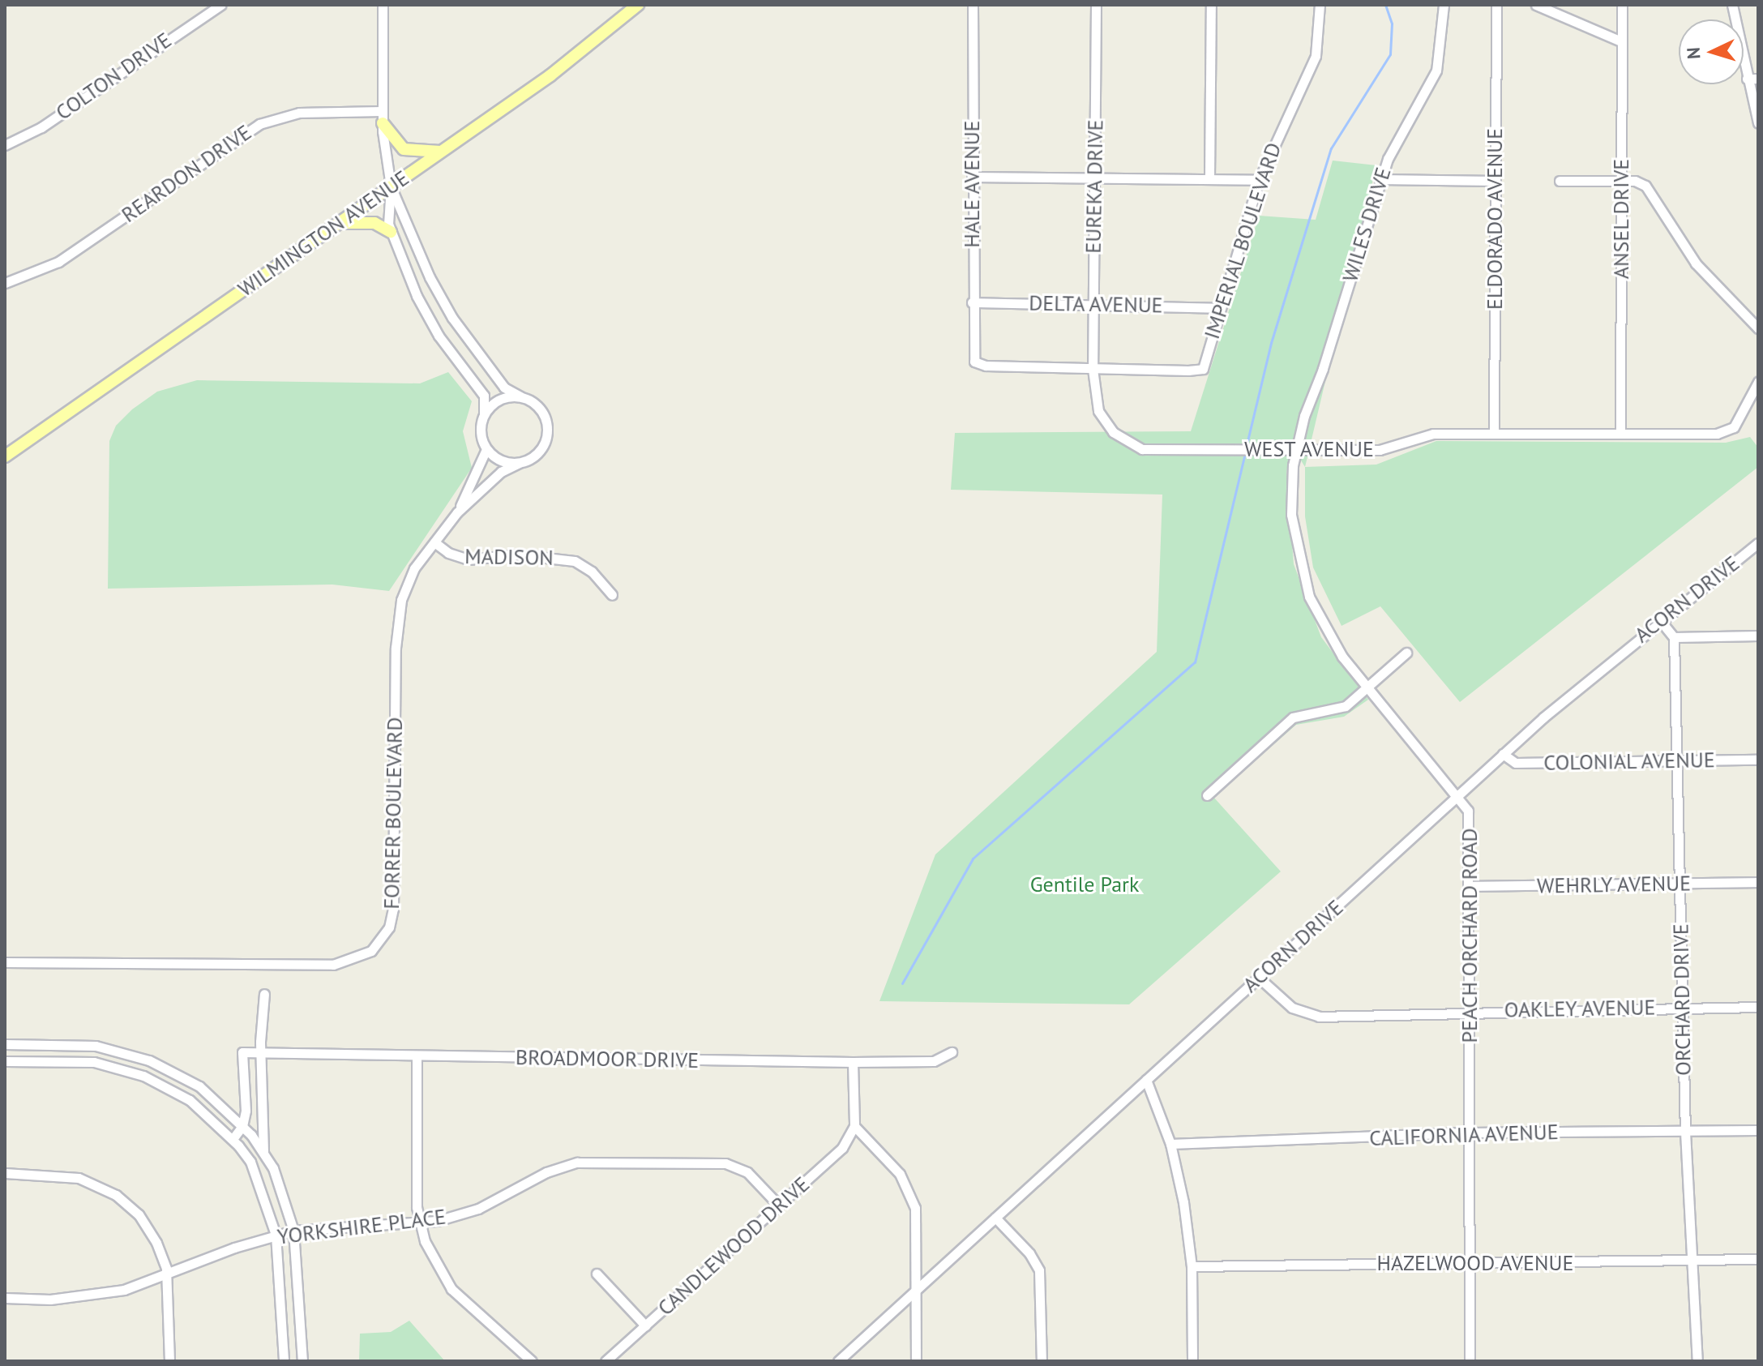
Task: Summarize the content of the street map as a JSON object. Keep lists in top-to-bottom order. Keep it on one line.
{"streets":{"main road":["WILMINGTON AVENUE"],"street":["COLTON DRIVE","REARDON DRIVE","HALE AVENUE","EUREKA DRIVE","ELDORADO AVENUE","ANSEL DRIVE","WILES DRIVE","IMPERIAL BOULEVARD","DELTA AVENUE","WEST AVENUE","MADISON","ACORN DRIVE","COLONIAL AVENUE","FORRER BOULEVARD","WEHRLY AVENUE","PEACH ORCHARD ROAD","ORCHARD DRIVE","OAKLEY AVENUE","BROADMOOR DRIVE","CALIFORNIA AVENUE","YORKSHIRE PLACE","CANDLEWOOD DRIVE","HAZELWOOD AVENUE"]},"crossings":[["REARDON DRIVE","FORRER BOULEVARD"],["HALE AVENUE","EUREKA DRIVE"],["HALE AVENUE","IMPERIAL BOULEVARD"],["HALE AVENUE","DELTA AVENUE"],["HALE AVENUE","WEST AVENUE"],["EUREKA DRIVE","IMPERIAL BOULEVARD"],["EUREKA DRIVE","DELTA AVENUE"],["EUREKA DRIVE","WEST AVENUE"],["ELDORADO AVENUE","WEST AVENUE"],["ANSEL DRIVE","WEST AVENUE"],["WILES DRIVE","WEST AVENUE"],["WILES DRIVE","PEACH ORCHARD ROAD"],["WILMINGTON AVENUE","FORRER BOULEVARD"],["IMPERIAL BOULEVARD","DELTA AVENUE"],["IMPERIAL BOULEVARD","WEST AVENUE"],["WEST AVENUE","PEACH ORCHARD ROAD"],["MADISON","FORRER BOULEVARD"],["ACORN DRIVE","COLONIAL AVENUE"],["ACORN DRIVE","PEACH ORCHARD ROAD"],["ACORN DRIVE","OAKLEY AVENUE"],["COLONIAL AVENUE","ORCHARD DRIVE"],["WEHRLY AVENUE","PEACH ORCHARD ROAD"],["WEHRLY AVENUE","ORCHARD DRIVE"],["PEACH ORCHARD ROAD","OAKLEY AVENUE"],["PEACH ORCHARD ROAD","CALIFORNIA AVENUE"],["PEACH ORCHARD ROAD","HAZELWOOD AVENUE"],["ORCHARD DRIVE","OAKLEY AVENUE"],["ORCHARD DRIVE","CALIFORNIA AVENUE"],["ORCHARD DRIVE","HAZELWOOD AVENUE"],["YORKSHIRE PLACE","CANDLEWOOD DRIVE"]],"parks":["Gentile Park"],"north":"left"}
